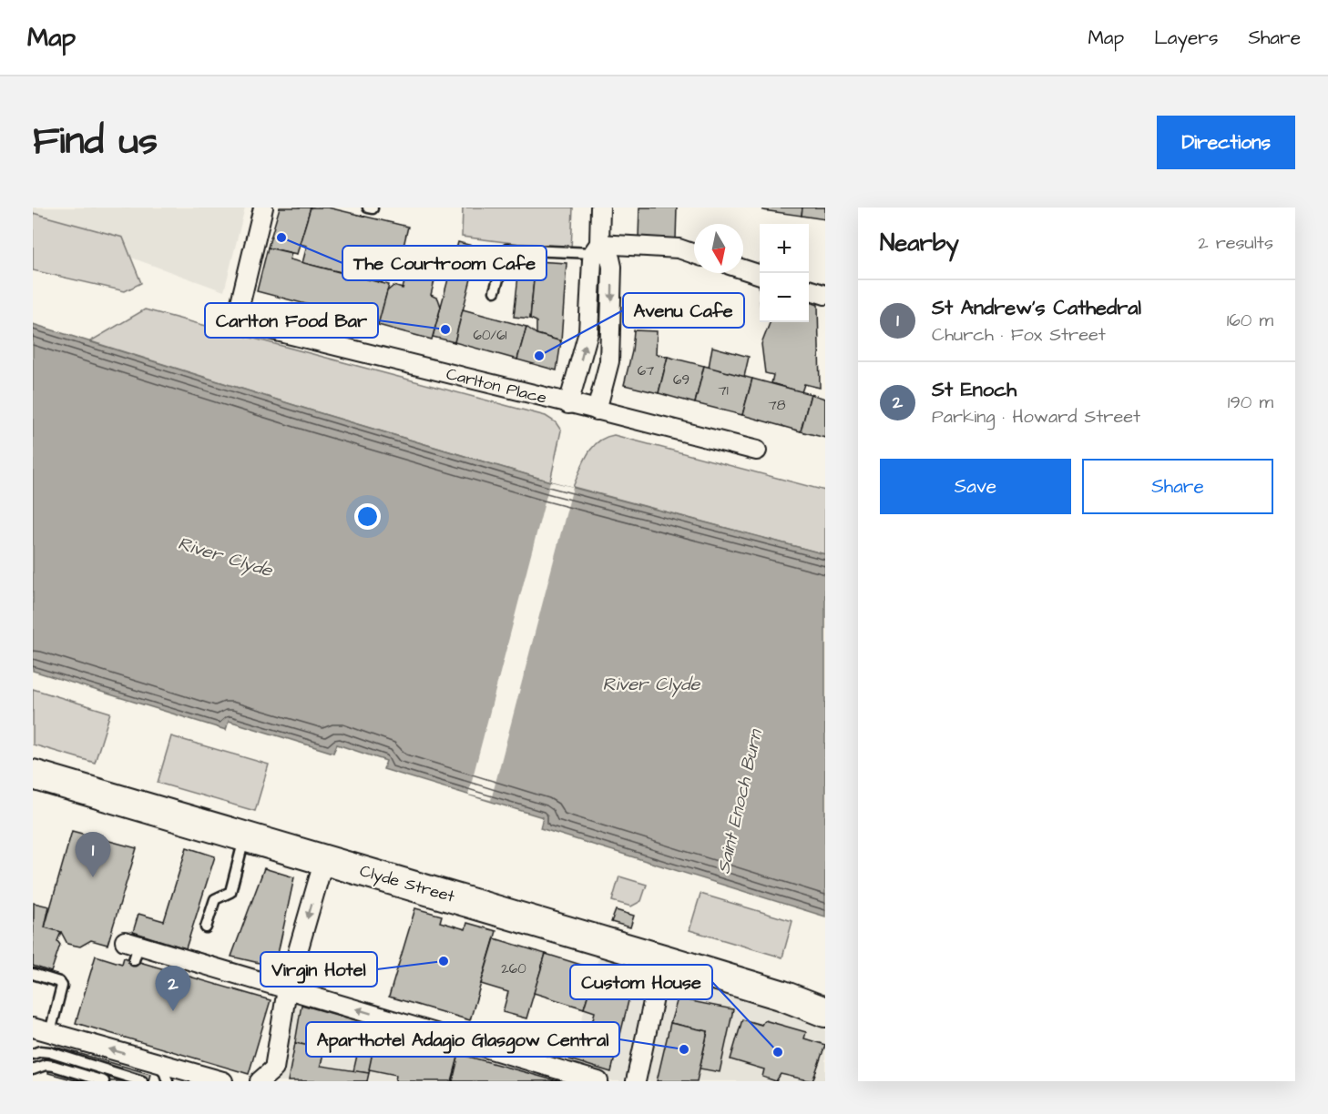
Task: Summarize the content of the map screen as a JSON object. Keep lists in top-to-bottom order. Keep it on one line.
{"streets":{"main road":["Clyde Street"],"street":["Carlton Place"]},"water":["River Clyde","Saint Enoch Burn"],"places":["The Courtroom Cafe","Carlton Food Bar","Avenu Cafe","Virgin Hotel","Aparthotel Adagio Glasgow Central","Custom House"],"house_numbers":["60/61","67","69","71","78","260"],"north":"bottom","page":{"header":"Map","nav":["Map","Layers","Share"],"title":"Find us","buttons":["Directions",["Save","Share"]],"heading":["Nearby","2 results"],"map_buttons":["+","−"],"list":[{"mark":"1","name":"St Andrew's Cathedral","note":"Church · Fox Street","value":"160 m"},{"mark":"2","name":"St Enoch","note":"Parking · Howard Street","value":"190 m"}],"pins":["1","2"]}}
